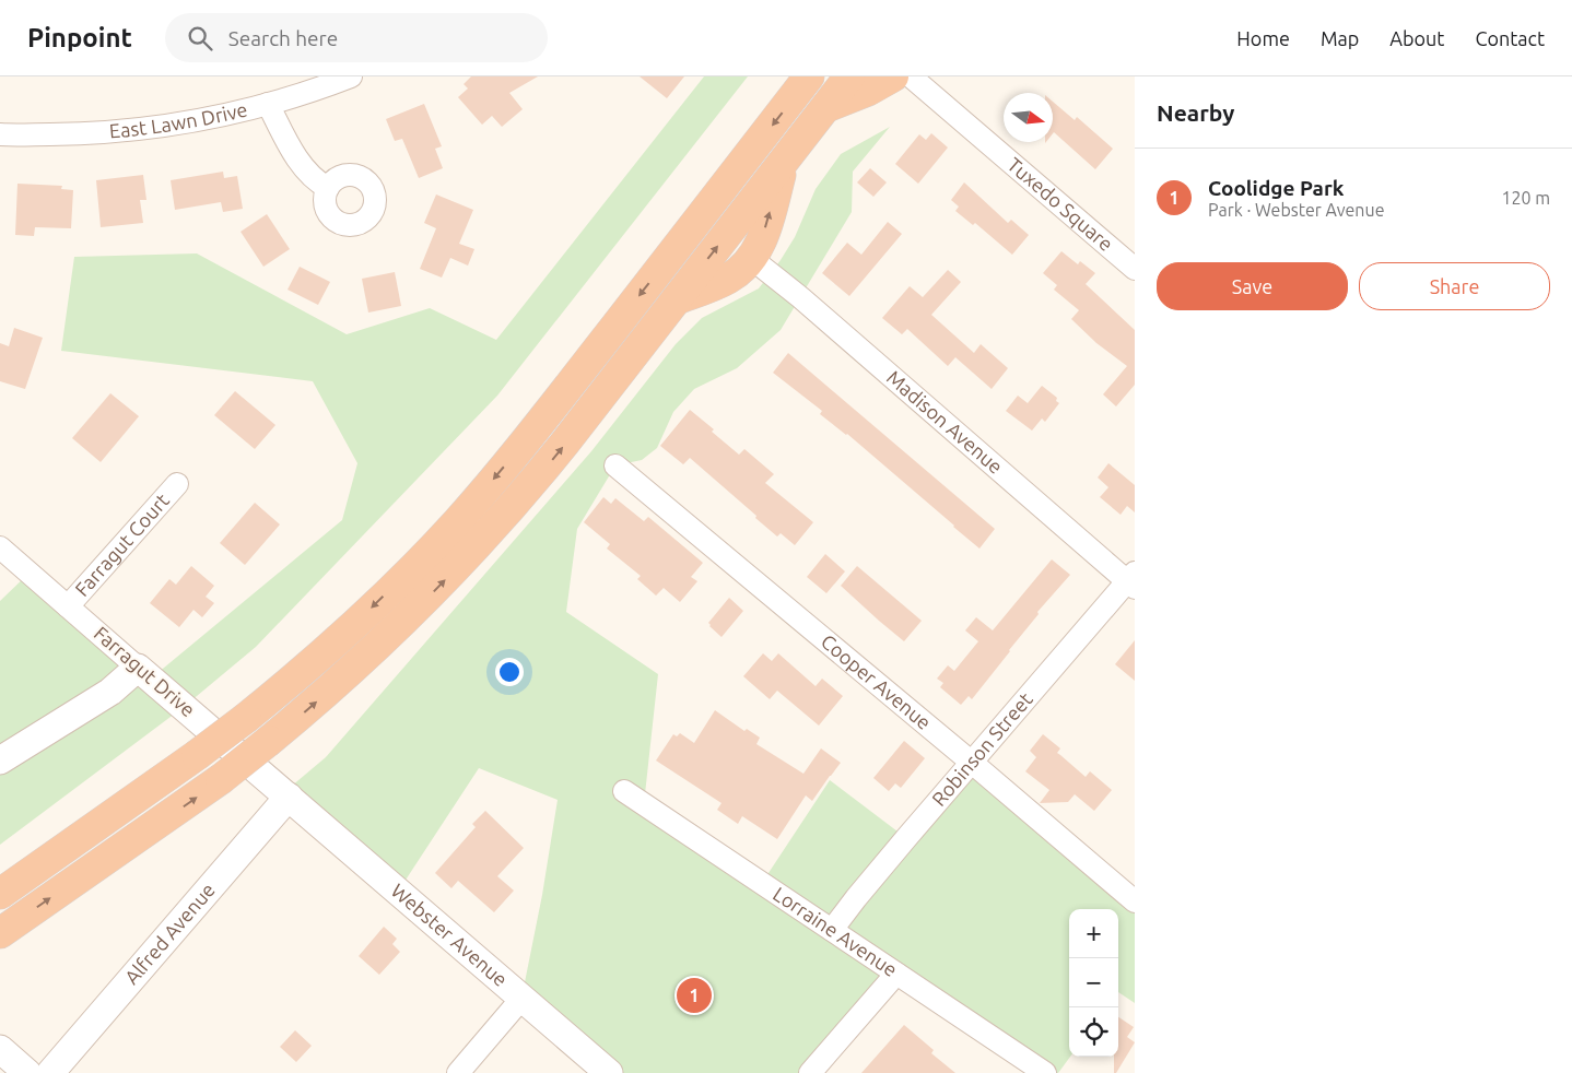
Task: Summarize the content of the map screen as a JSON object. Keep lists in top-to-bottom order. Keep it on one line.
{"streets":{"street":["East Lawn Drive","Tuxedo Square","Madison Avenue","Farragut Court","Farragut Drive","Cooper Avenue","Robinson Street","Lorraine Avenue","Alfred Avenue","Webster Avenue"]},"crossings":[["Madison Avenue","Robinson Street"],["Farragut Court","Farragut Drive"],["Farragut Drive","Alfred Avenue"],["Farragut Drive","Webster Avenue"],["Cooper Avenue","Robinson Street"],["Robinson Street","Lorraine Avenue"],["Alfred Avenue","Webster Avenue"]],"north":"right","page":{"header":"Pinpoint","search":"Search here","nav":["Home","Map","About","Contact"],"heading":"Nearby","list":[{"mark":"1","name":"Coolidge Park","note":"Park · Webster Avenue","value":"120 m"}],"buttons":["Save","Share"],"map_buttons":["+","−"],"pins":"1"}}
